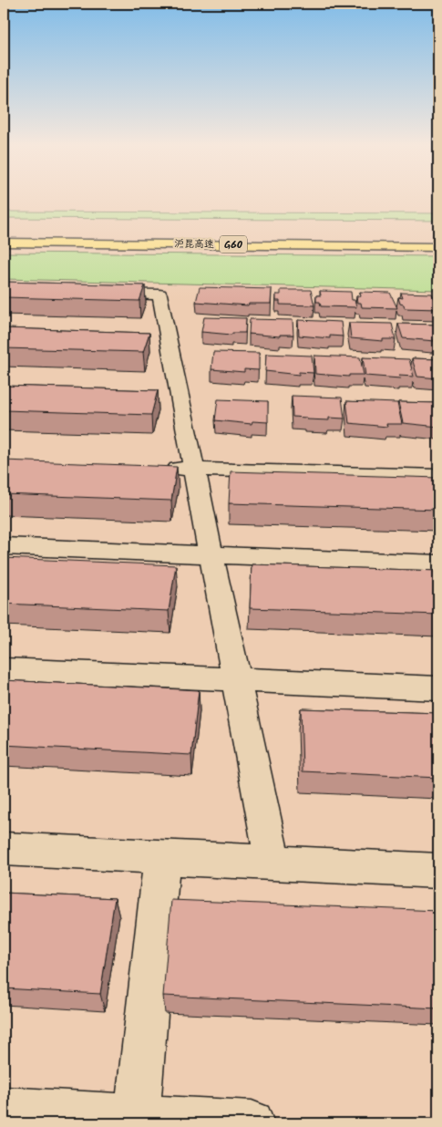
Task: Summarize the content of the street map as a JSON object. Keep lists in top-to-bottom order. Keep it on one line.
{"streets":{"highway":["沪昆高速","G60"]}}
